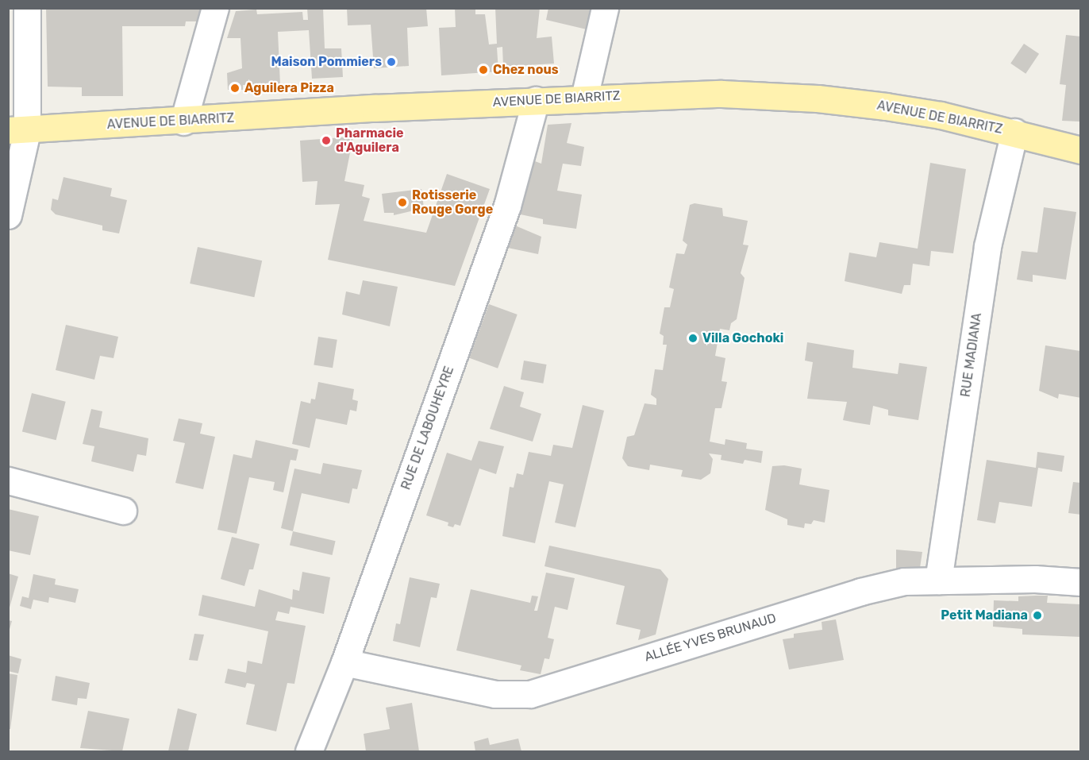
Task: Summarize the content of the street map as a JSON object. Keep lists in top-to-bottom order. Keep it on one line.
{"streets":{"main road":["AVENUE DE BIARRITZ"],"street":["RUE MADIANA","RUE DE LABOUHEYRE","ALLÉE YVES BRUNAUD"]},"crossings":[["AVENUE DE BIARRITZ","RUE MADIANA"],["AVENUE DE BIARRITZ","RUE DE LABOUHEYRE"],["RUE MADIANA","ALLÉE YVES BRUNAUD"],["RUE DE LABOUHEYRE","ALLÉE YVES BRUNAUD"]],"places":["Maison Pommiers","Chez nous","Aguilera Pizza","Pharmacie d'Aguilera","Rotisserie Rouge Gorge","Villa Gochoki","Petit Madiana"]}
